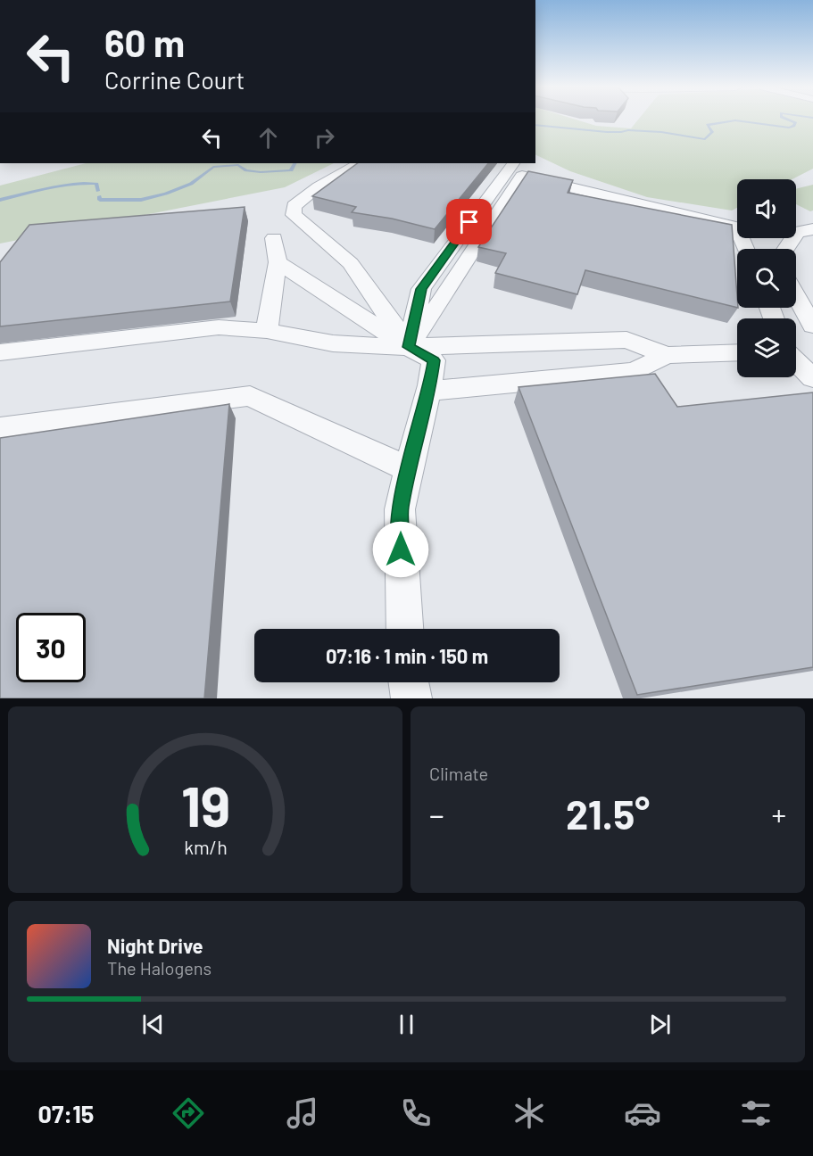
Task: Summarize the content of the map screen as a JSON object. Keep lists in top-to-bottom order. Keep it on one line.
{"page":{"turn":["60 m","Corrine Court"],"limit":"30","trip":"07:16 · 1 min · 150 m","tile":"Climate","heat":["−","21.5°","+"],"song":["Night Drive","The Halogens"],"tabs":"07:15","gauge":["19","km/h"]}}
